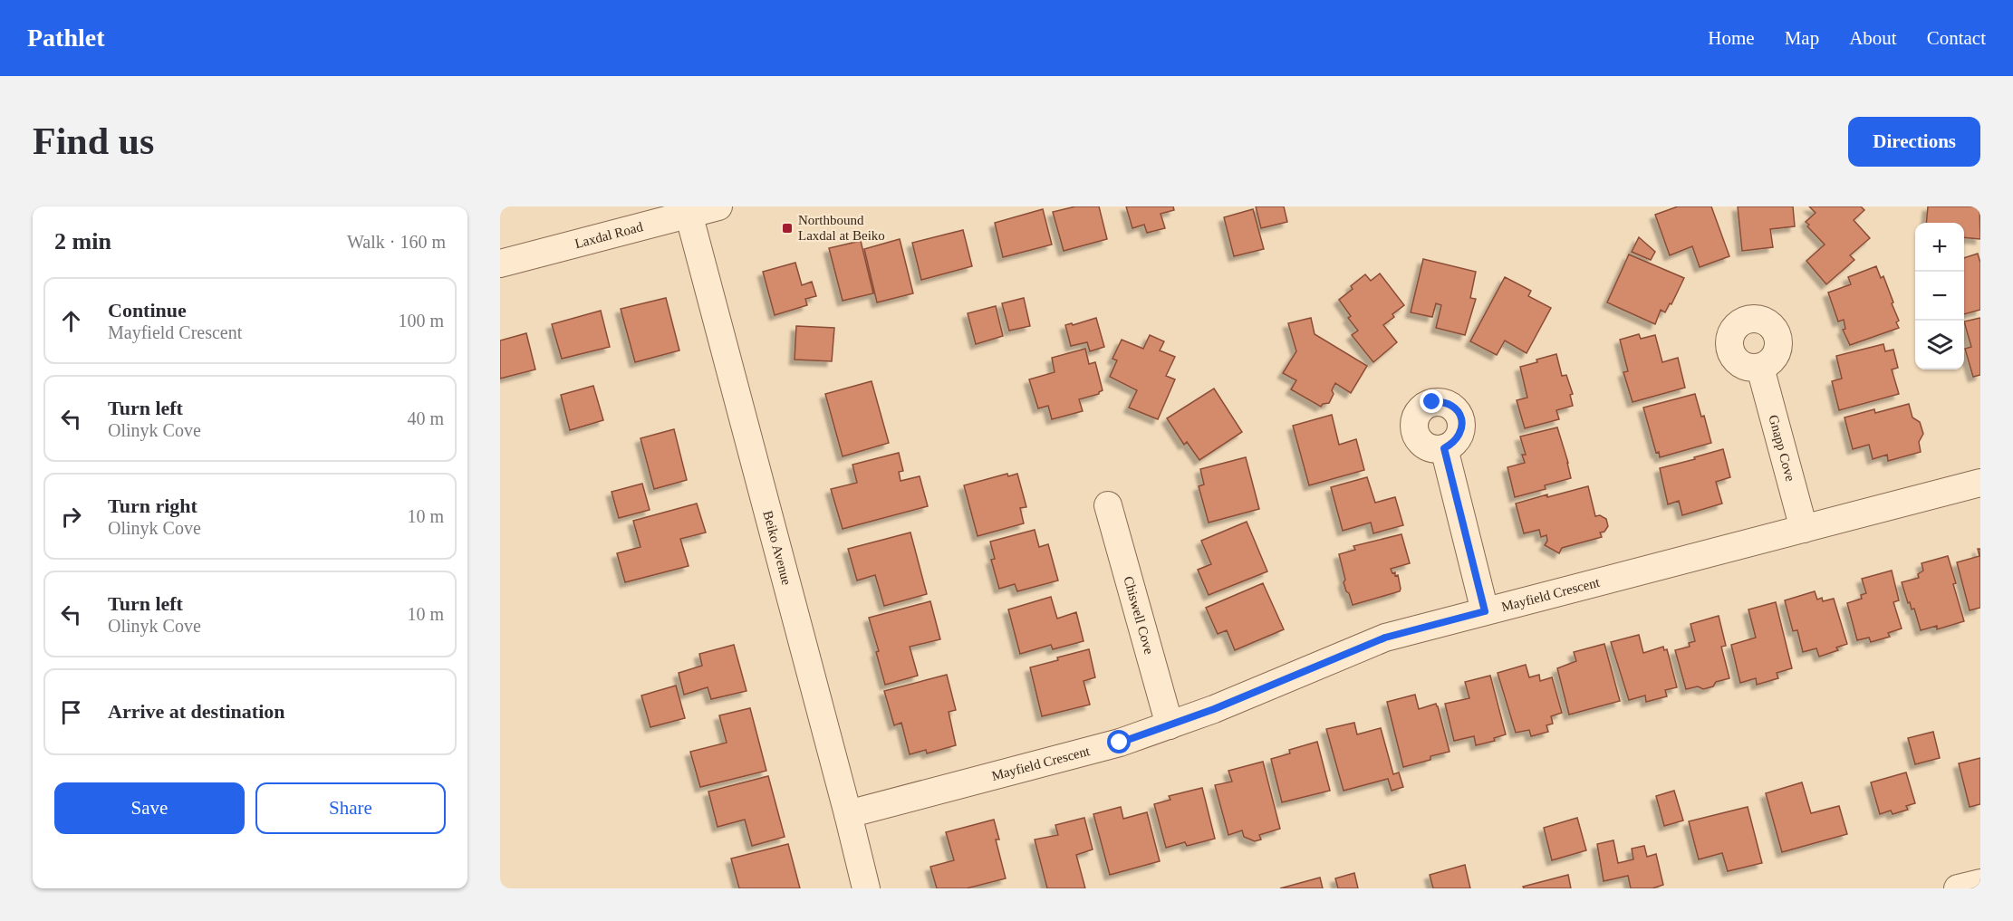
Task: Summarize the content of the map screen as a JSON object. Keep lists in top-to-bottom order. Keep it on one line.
{"streets":{"street":["Laxdal Road","Gnapp Cove","Beiko Avenue","Mayfield Crescent","Chiswell Cove"]},"crossings":[["Laxdal Road","Beiko Avenue"],["Gnapp Cove","Mayfield Crescent"],["Beiko Avenue","Mayfield Crescent"],["Mayfield Crescent","Chiswell Cove"]],"places":{"transit":["Northbound Laxdal at Beiko"]},"page":{"header":"Pathlet","nav":["Home","Map","About","Contact"],"buttons":["Directions",["Save","Share"]],"title":"Find us","heading":["2 min","Walk · 160 m"],"map_buttons":["+","−"],"list":[["Continue","Mayfield Crescent","100 m"],["Turn left","Olinyk Cove","40 m"],["Turn right","Olinyk Cove","10 m"],["Turn left","Olinyk Cove","10 m"],"Arrive at destination"]}}
